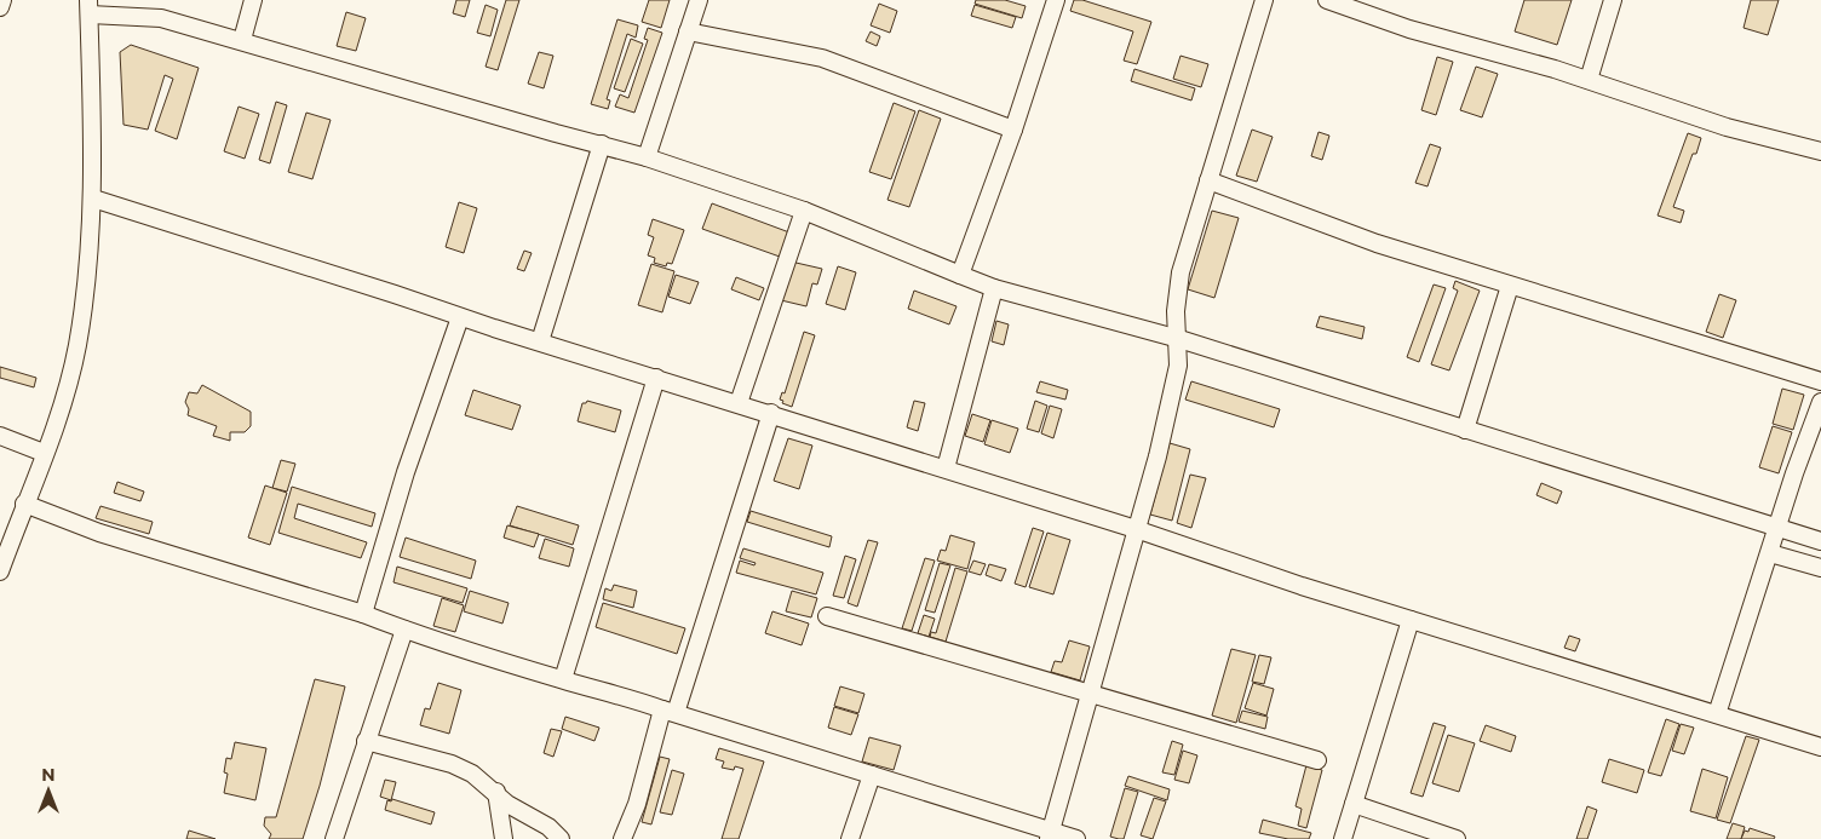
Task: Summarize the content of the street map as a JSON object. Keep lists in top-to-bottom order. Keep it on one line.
{"north":"top"}
